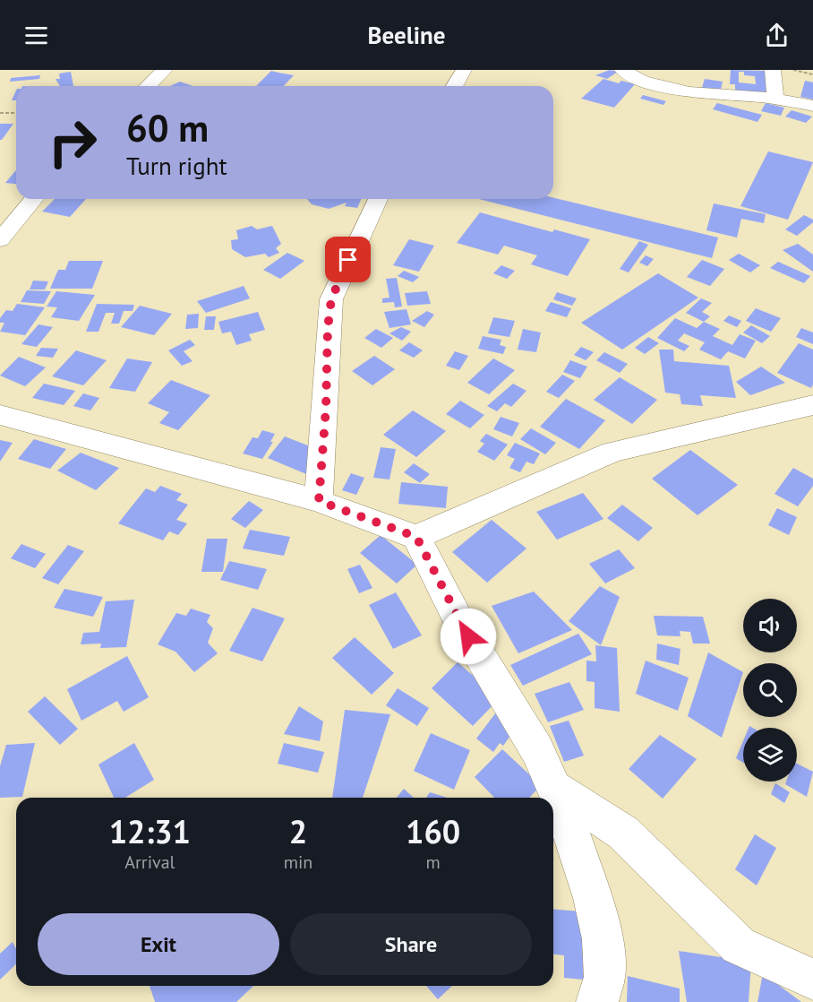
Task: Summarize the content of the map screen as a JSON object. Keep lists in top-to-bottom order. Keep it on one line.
{"page":{"header":"Beeline","turn":["60 m","Turn right"],"eta":["12:31","Arrival","2","min","160","m"],"buttons":["Exit","Share"]}}
